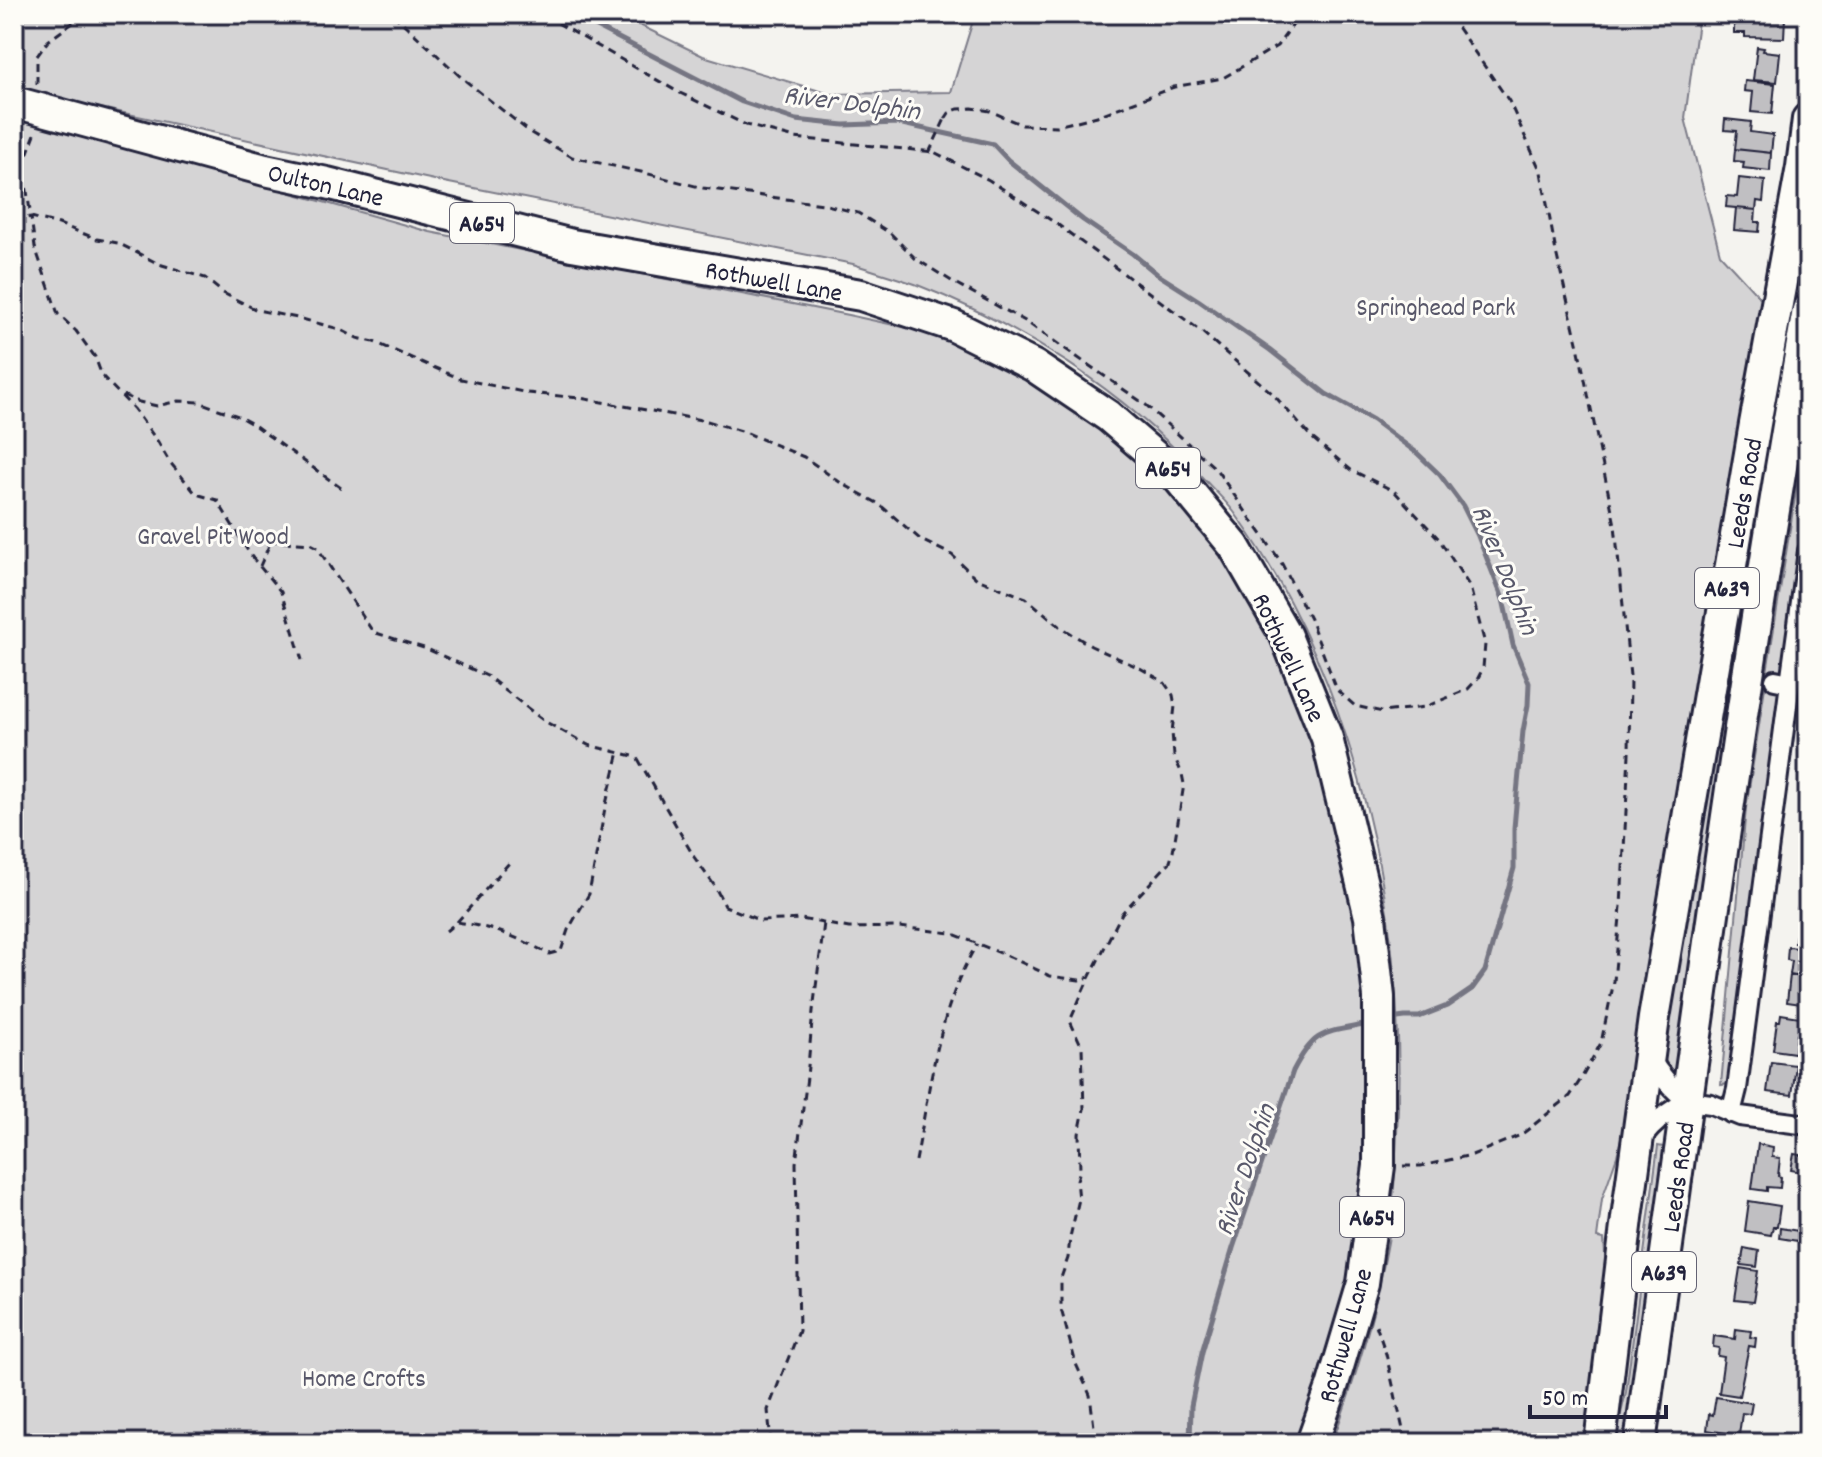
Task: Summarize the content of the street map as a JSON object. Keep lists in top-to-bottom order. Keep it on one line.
{"streets":{"main road":["Oulton Lane","A654","Rothwell Lane","Leeds Road","A639"]},"crossings":[["Oulton Lane","Rothwell Lane"]],"water":["River Dolphin"],"parks":["Springhead Park","Gravel Pit Wood","Home Crofts"],"scale_bar":"50 m"}
